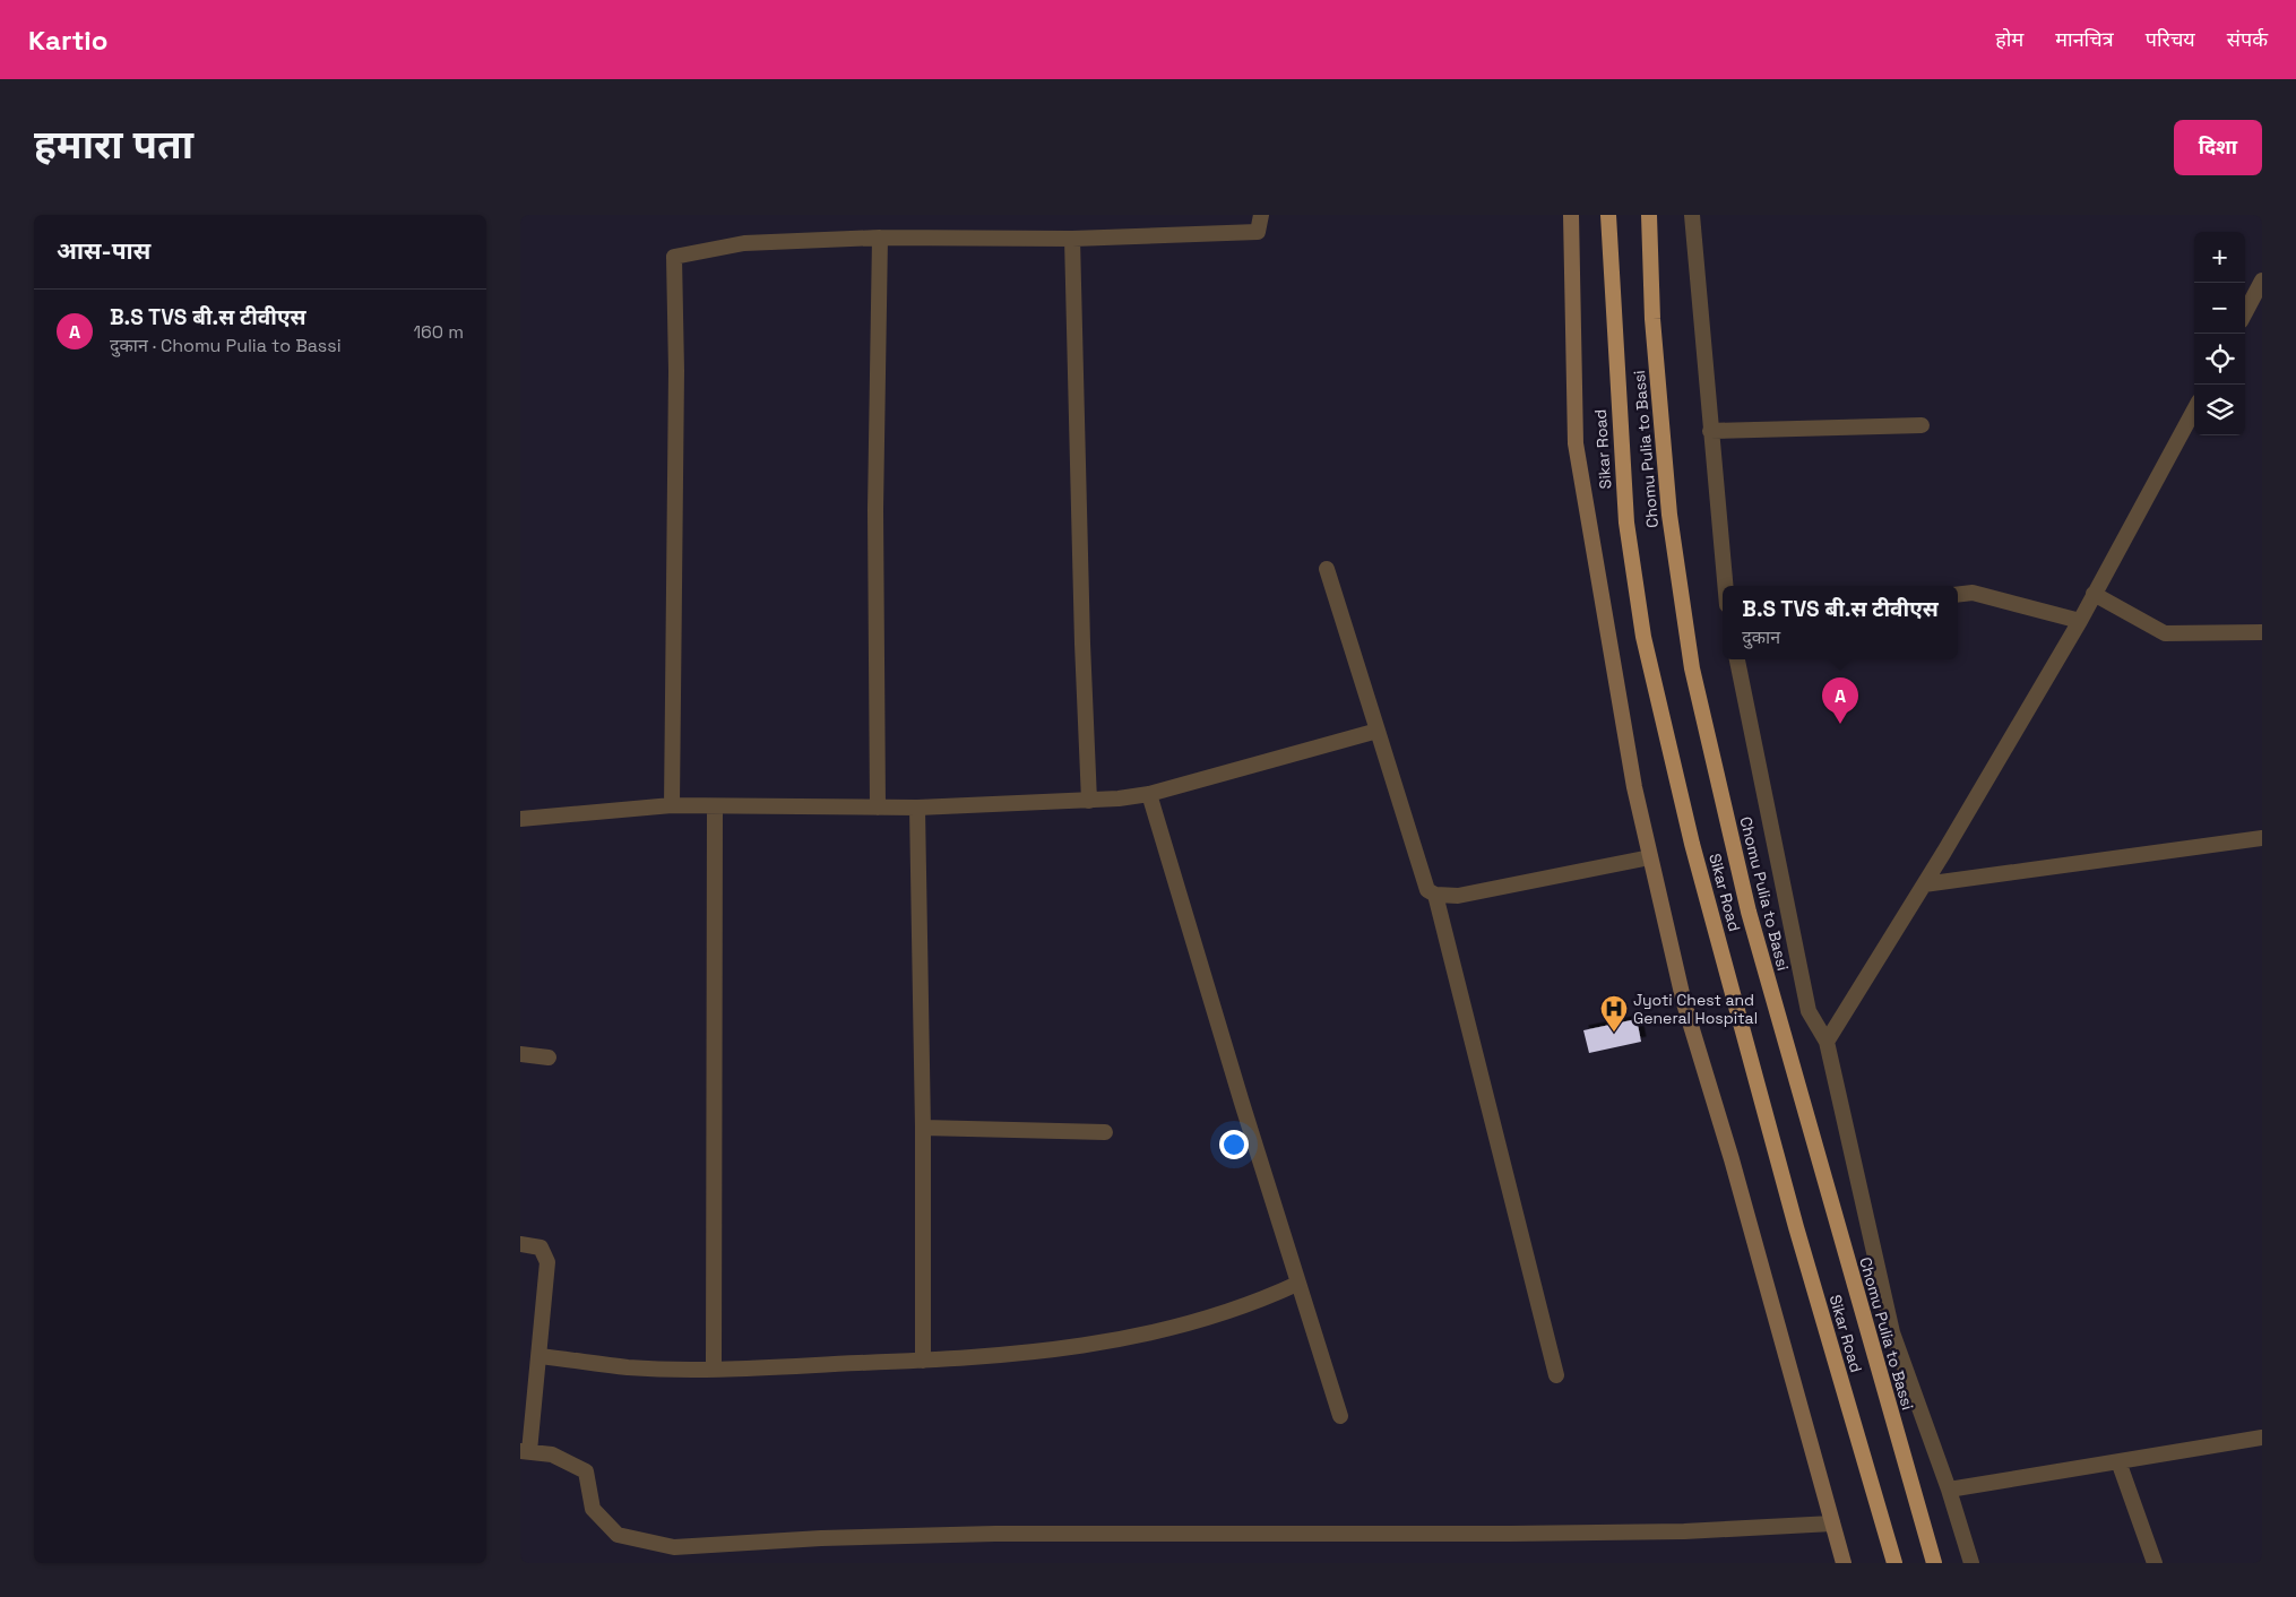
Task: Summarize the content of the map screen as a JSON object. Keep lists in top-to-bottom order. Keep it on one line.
{"streets":{"highway":["Sikar Road","Chomu Pulia to Bassi"]},"places":{"hospital":["Jyoti Chest and General Hospital"]},"page":{"header":"Kartio","nav":["होम","मानचित्र","परिचय","संपर्क"],"title":"हमारा पता","buttons":"दिशा","heading":"आस-पास","map_buttons":["+","−"],"list":[{"mark":"A","name":"B.S TVS बी.स टीवीएस","note":"दुकान · Chomu Pulia to Bassi","value":"160 m"}],"popup":["B.S TVS बी.स टीवीएस","दुकान"],"pins":"A"}}
